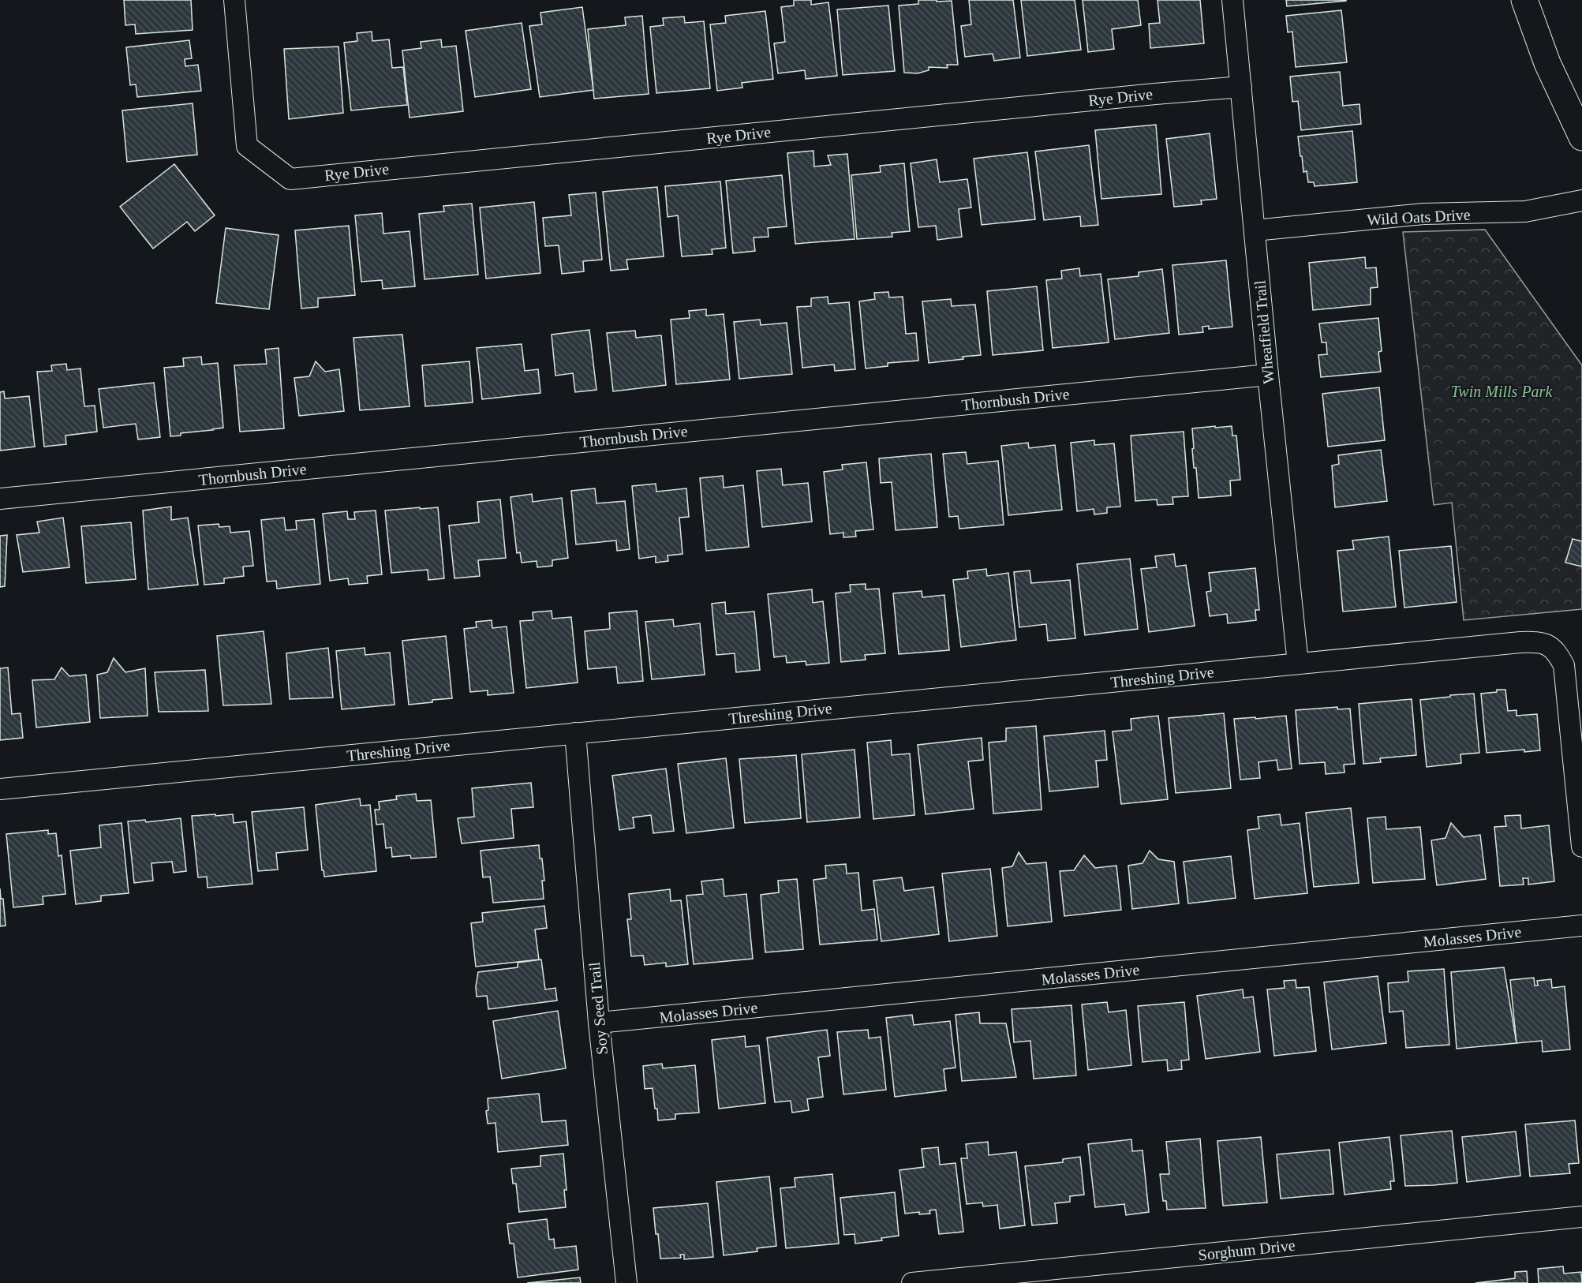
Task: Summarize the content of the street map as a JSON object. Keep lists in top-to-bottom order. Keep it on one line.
{"streets":{"street":["Rye Drive","Wild Oats Drive","Wheatfield Trail","Thornbush Drive","Threshing Drive","Molasses Drive","Soy Seed Trail","Sorghum Drive"]},"crossings":[["Rye Drive","Wheatfield Trail"],["Wild Oats Drive","Wheatfield Trail"],["Wheatfield Trail","Thornbush Drive"],["Wheatfield Trail","Threshing Drive"],["Threshing Drive","Soy Seed Trail"],["Molasses Drive","Soy Seed Trail"]],"parks":["Twin Mills Park"]}
